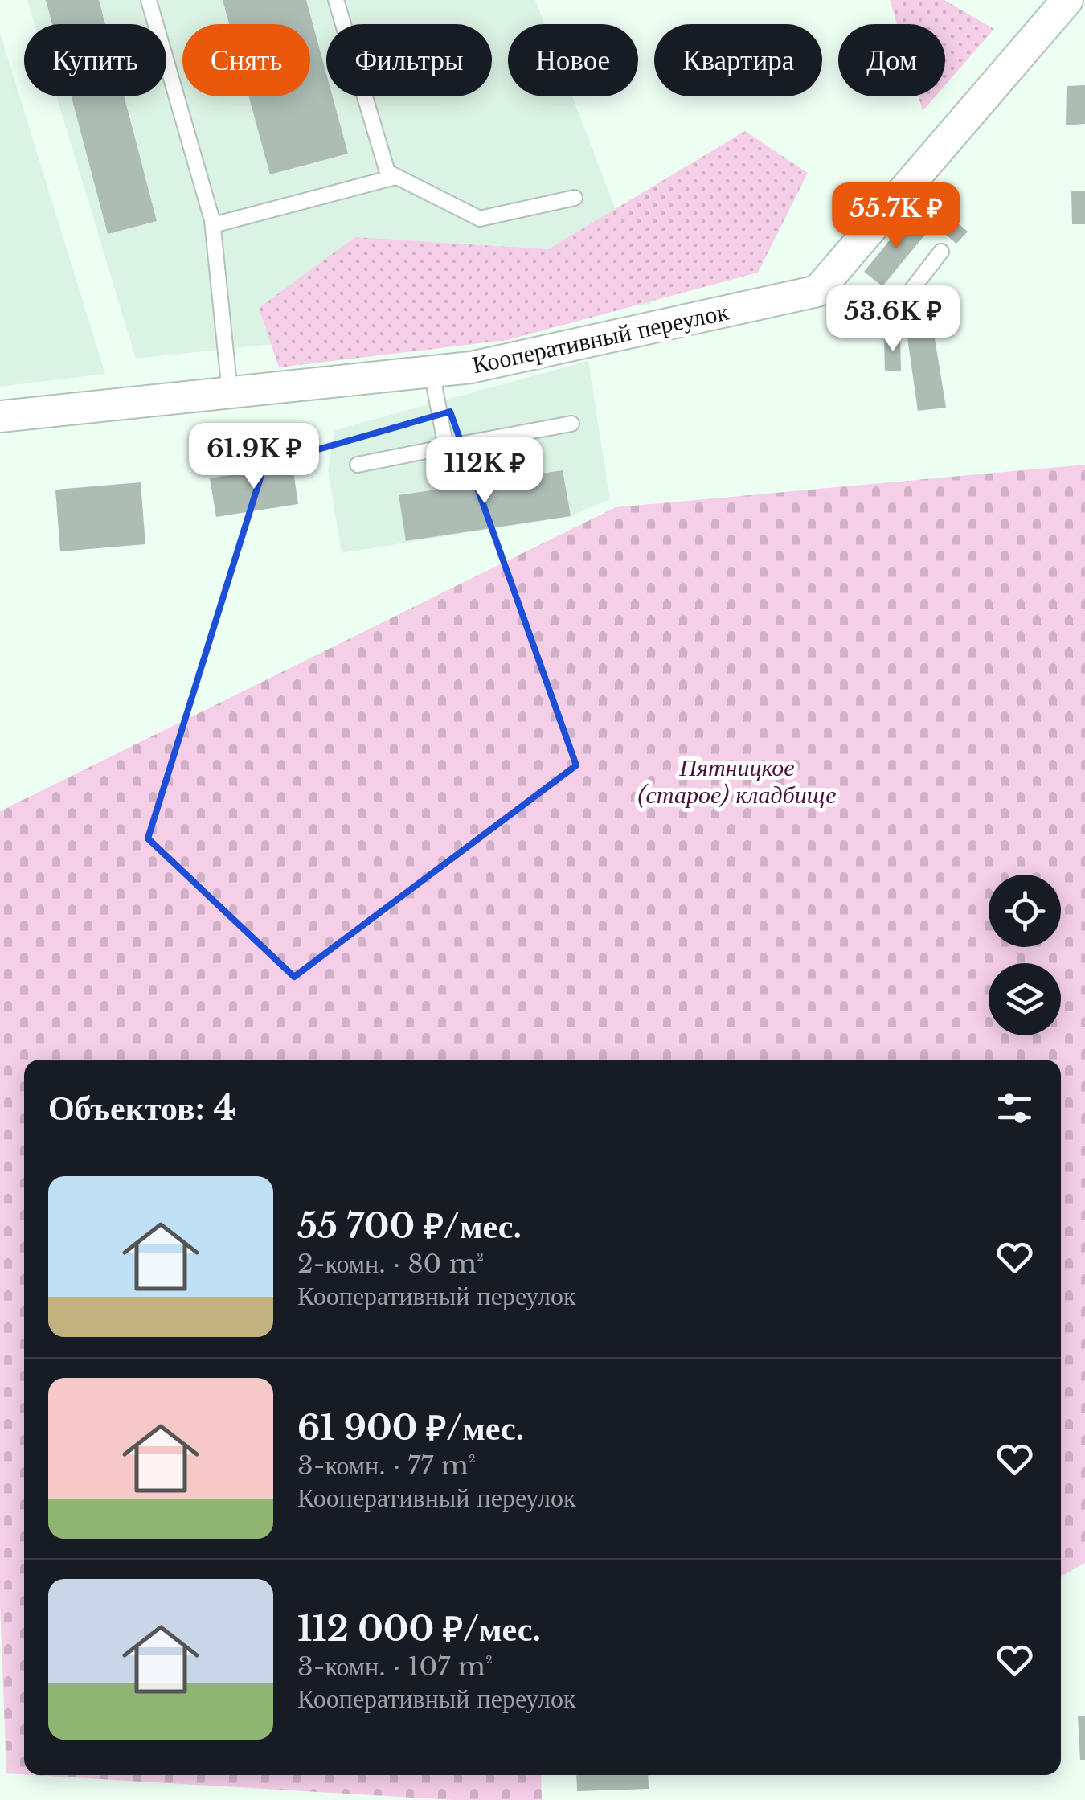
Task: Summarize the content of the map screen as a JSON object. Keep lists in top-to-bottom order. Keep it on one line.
{"streets":{"street":["Кооперативный переулок"]},"parks":["Пятницкое (старое) кладбище"],"page":{"chip":["Купить","Снять","Фильтры","Новое","Квартира","Дом"],"price":["55.7K ₽","53.6K ₽","61.9K ₽","112K ₽"],"heading":"Объектов: 4","list":[{"name":"55 700 ₽/мес.","note":"2-комн. · 80 m² · Кооперативный переулок"},{"name":"61 900 ₽/мес.","note":"3-комн. · 77 m² · Кооперативный переулок"},{"name":"112 000 ₽/мес.","note":"3-комн. · 107 m² · Кооперативный переулок"}]}}
